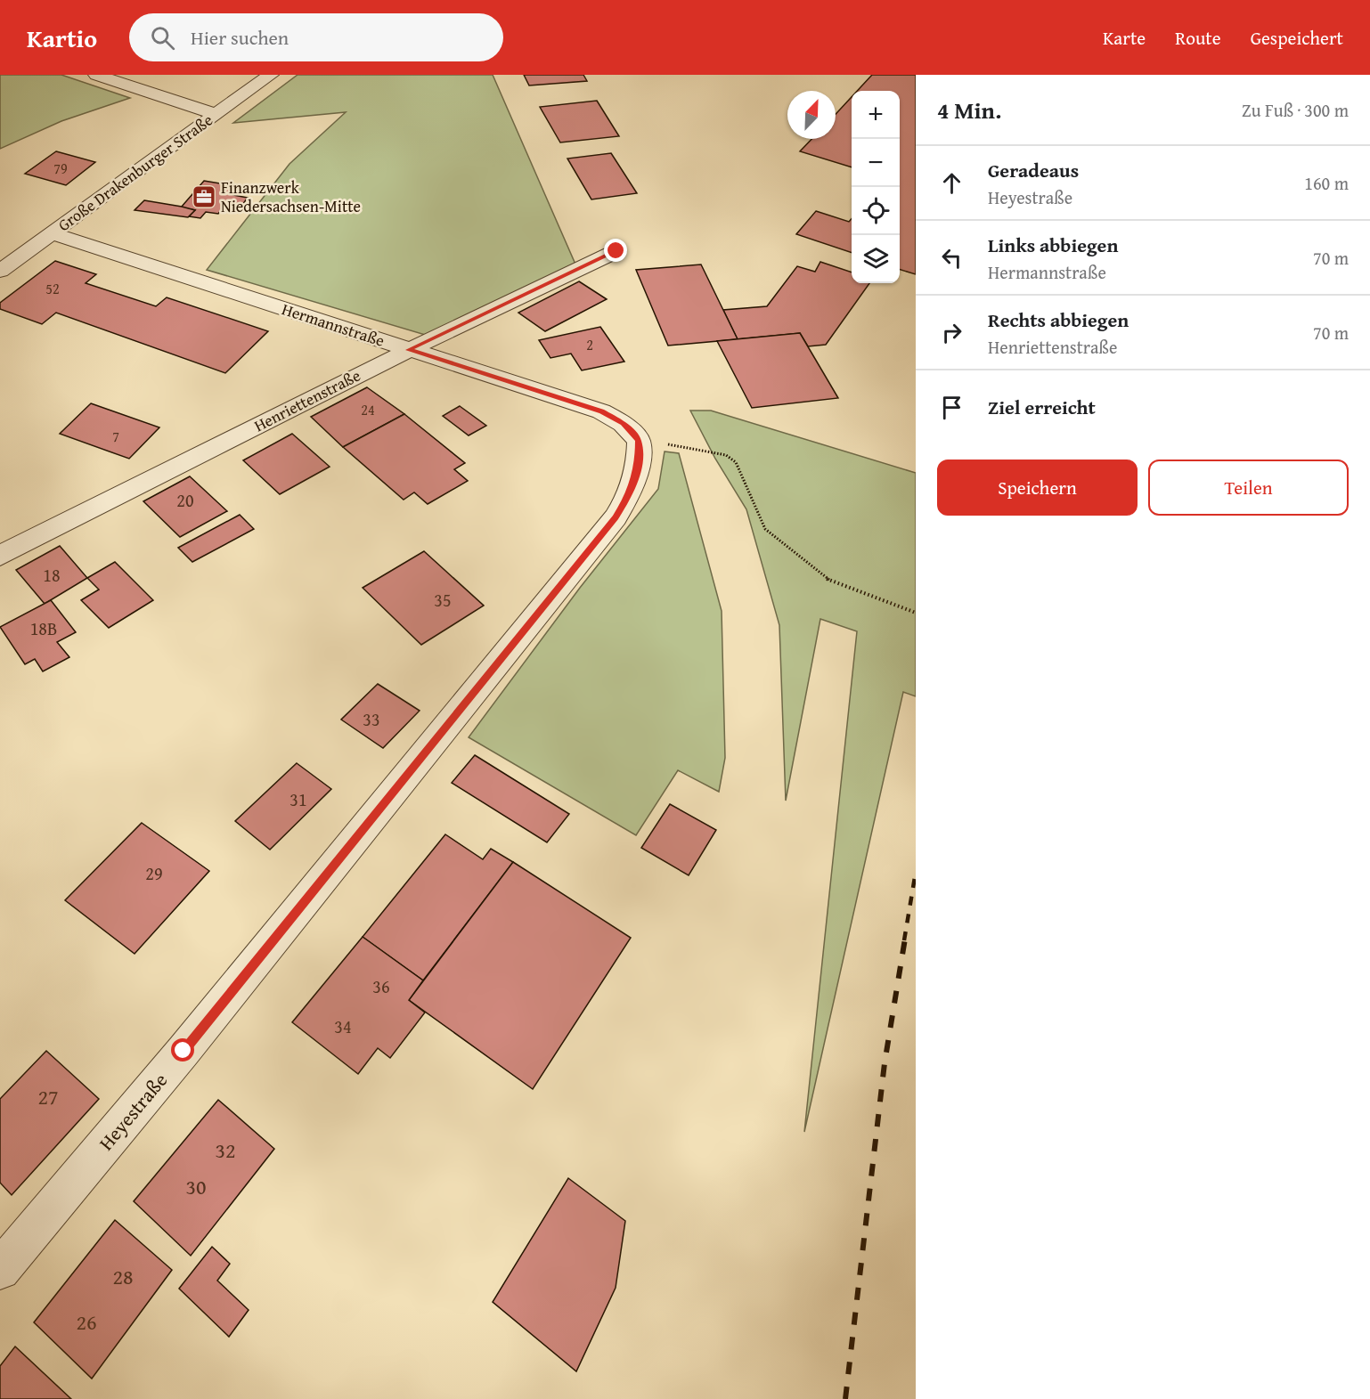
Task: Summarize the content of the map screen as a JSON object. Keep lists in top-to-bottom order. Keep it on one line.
{"streets":{"street":["Große Drakenburger Straße","Hermannstraße","Henriettenstraße","Heyestraße"]},"crossings":[["Große Drakenburger Straße","Hermannstraße"],["Hermannstraße","Henriettenstraße"],["Hermannstraße","Heyestraße"]],"places":{"office":["Finanzwerk Niedersachsen-Mitte"]},"house_numbers":["79","52","2","24","7","20","18","35","18B","33","31","29","36","34","27","32","30","28","26"],"north":"top right","page":{"header":"Kartio","search":"Hier suchen","nav":["Karte","Route","Gespeichert"],"heading":["4 Min.","Zu Fuß · 300 m"],"map_buttons":["+","−"],"list":[["Geradeaus","Heyestraße","160 m"],["Links abbiegen","Hermannstraße","70 m"],["Rechts abbiegen","Henriettenstraße","70 m"],"Ziel erreicht"],"buttons":["Speichern","Teilen"]}}
